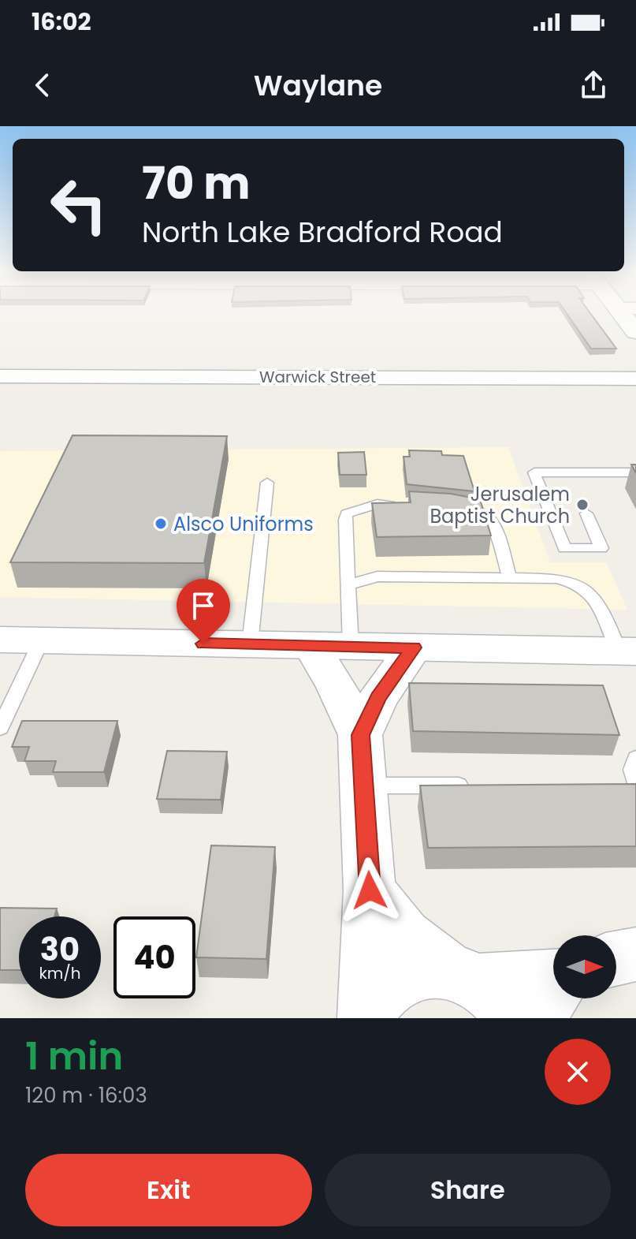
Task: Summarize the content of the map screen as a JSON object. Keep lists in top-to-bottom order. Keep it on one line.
{"streets":{"street":["Warwick Street"]},"places":["Jerusalem Baptist Church","Alsco Uniforms"],"north":"right","page":{"status":"16:02","header":"Waylane","turn":["70 m","North Lake Bradford Road"],"speed":"30 km/h","limit":"40","heading":["1 min","120 m · 16:03"],"buttons":["Exit","Share"]}}
